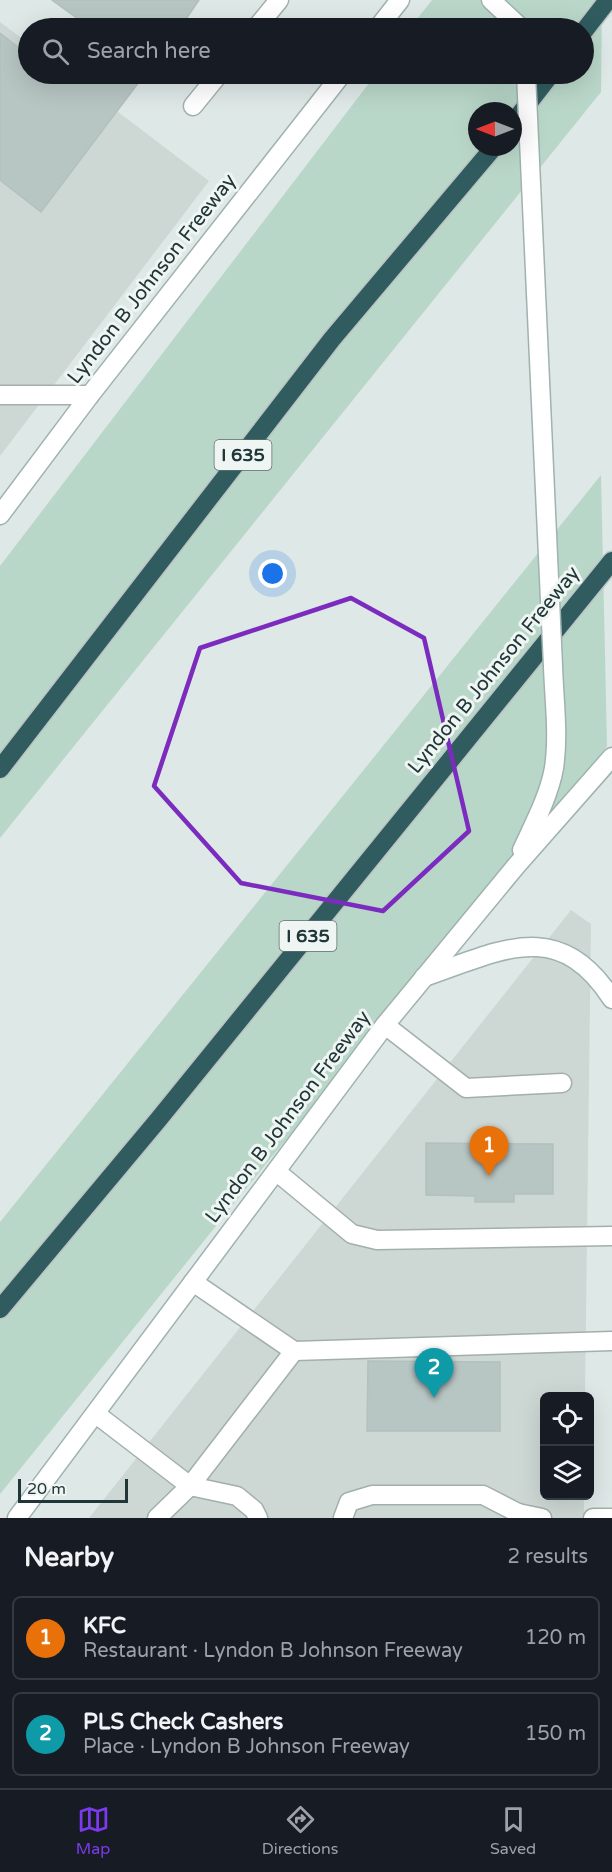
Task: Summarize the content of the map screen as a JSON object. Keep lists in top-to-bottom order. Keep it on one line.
{"streets":{"highway":["Lyndon B Johnson Freeway","I 635"]},"scale_bar":"20 m","north":"left","page":{"search":"Search here","pins":["1","2"],"scale":"20 m","heading":["Nearby","2 results"],"list":[{"mark":"1","name":"KFC","note":"Restaurant · Lyndon B Johnson Freeway","value":"120 m"},{"mark":"2","name":"PLS Check Cashers","note":"Place · Lyndon B Johnson Freeway","value":"150 m"}],"nav":["Map","Directions","Saved"]}}
